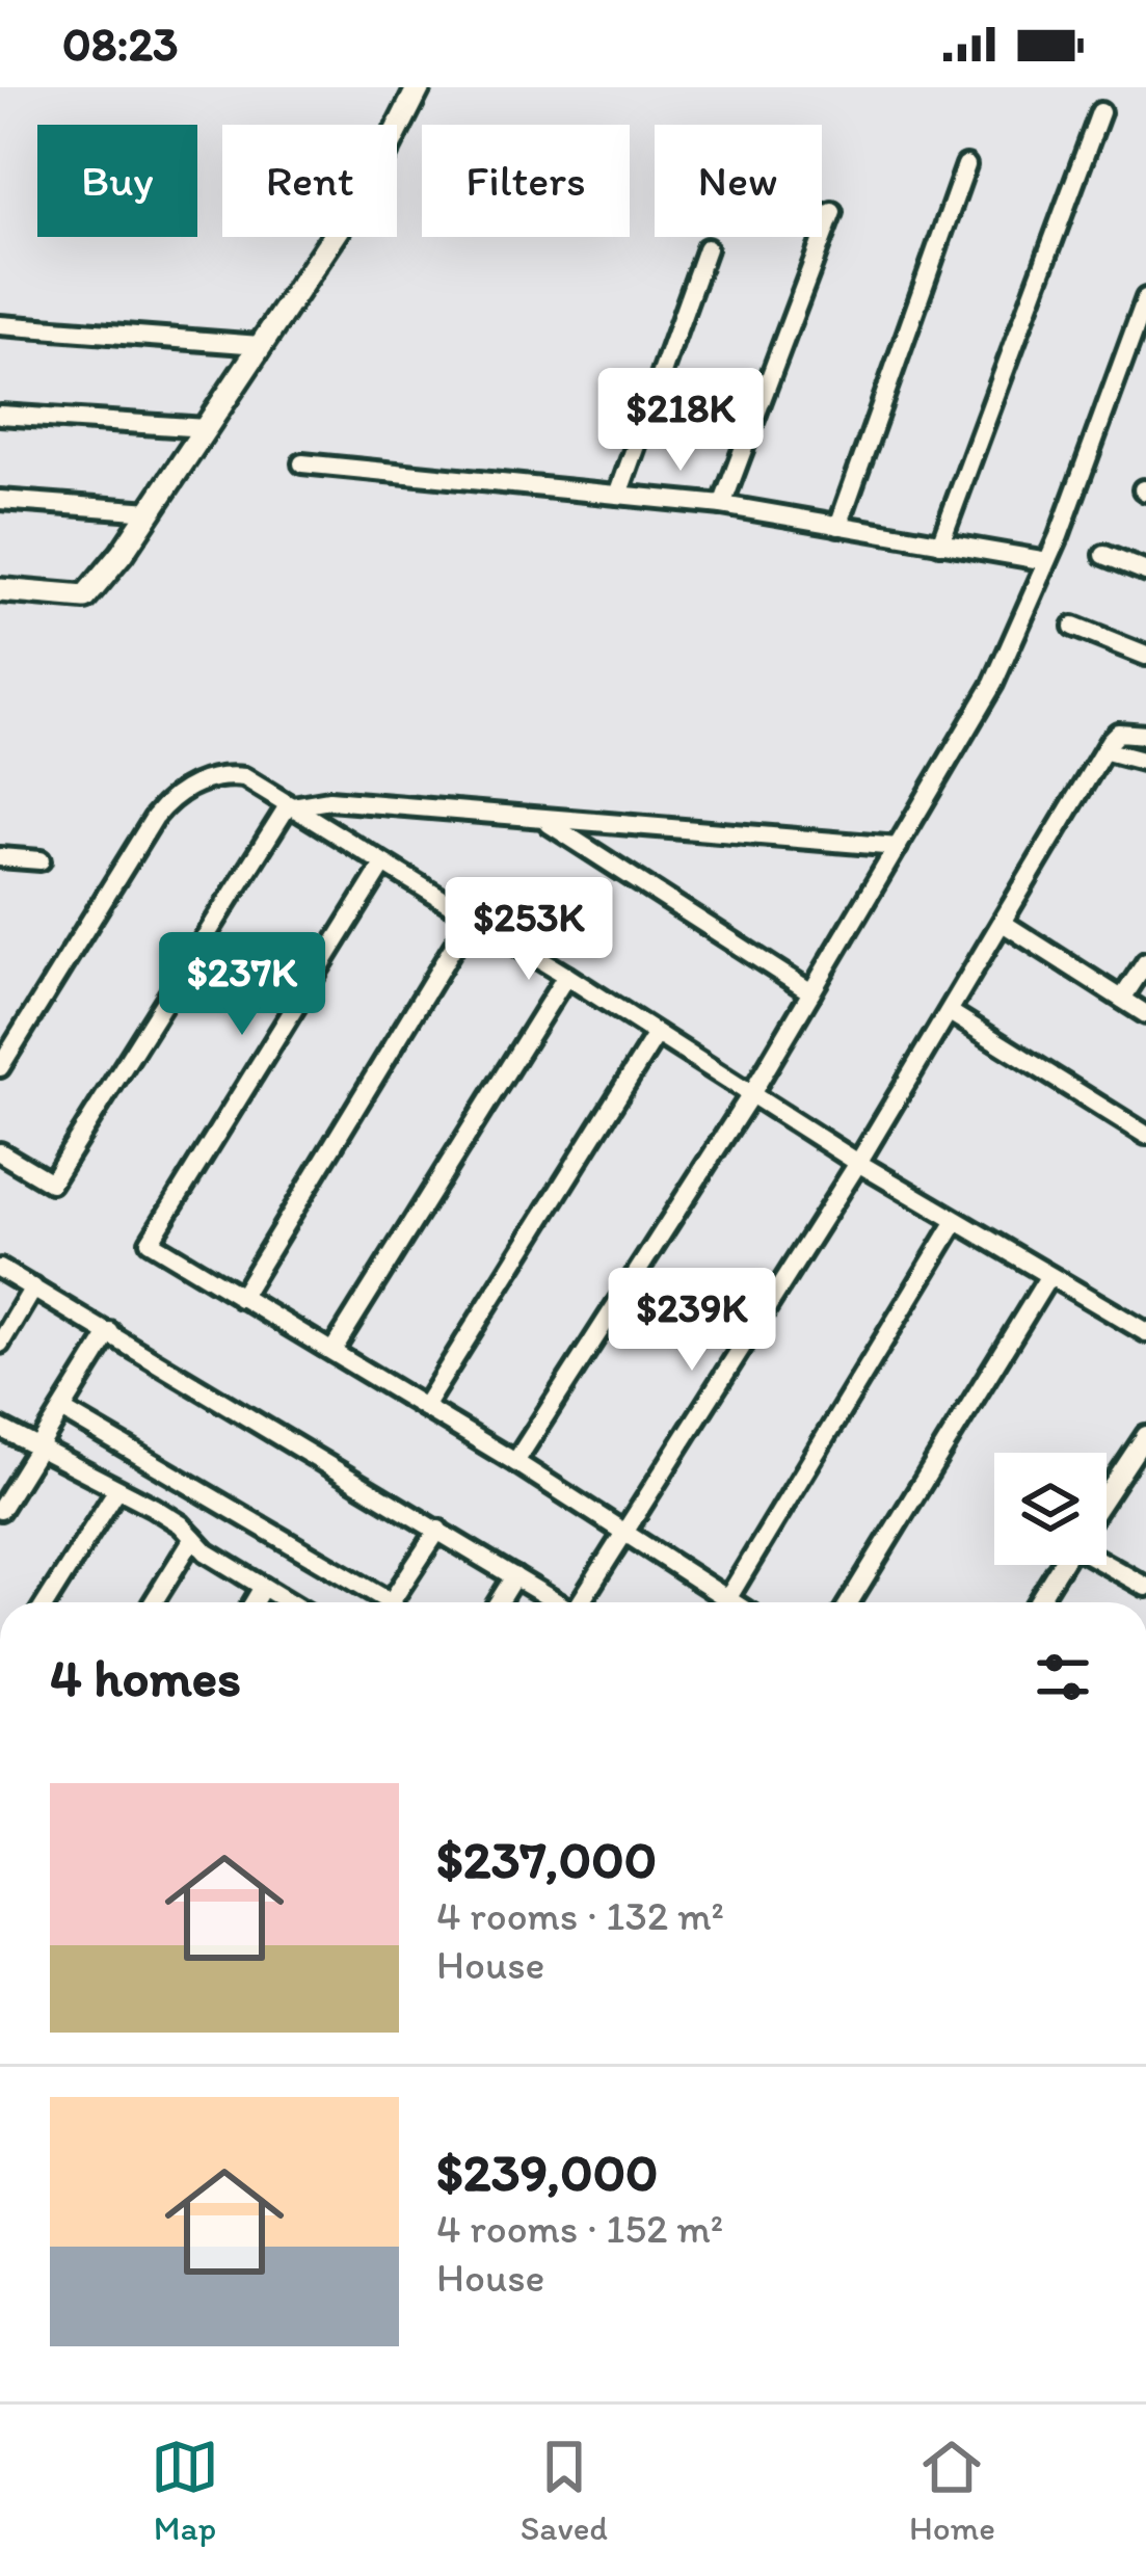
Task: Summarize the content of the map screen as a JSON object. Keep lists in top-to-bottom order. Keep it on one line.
{"page":{"status":"08:23","chip":["Buy","Rent","Filters","New"],"price":["$218K","$253K","$237K","$239K"],"heading":"4 homes","list":[{"name":"$237,000","note":"4 rooms · 132 m² · House"},{"name":"$239,000","note":"4 rooms · 152 m² · House"}],"tabs":["Map","Saved","Home"]}}
